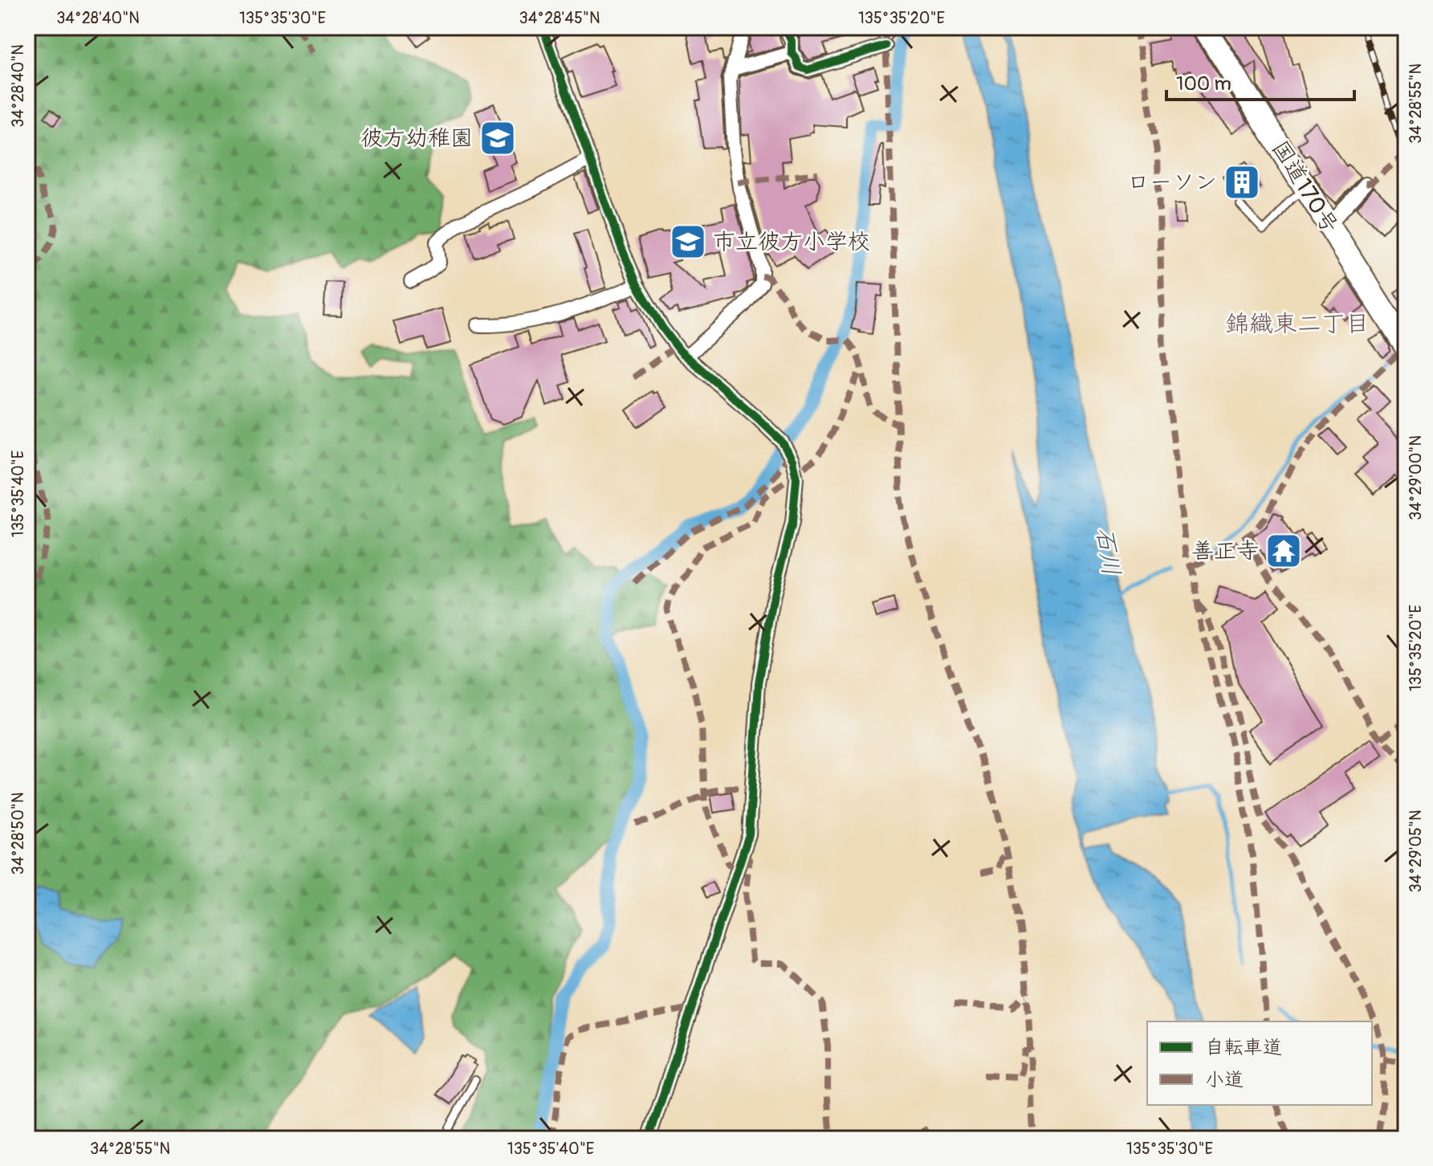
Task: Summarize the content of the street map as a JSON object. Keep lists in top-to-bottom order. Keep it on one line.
{"streets":{"highway":["国道170号"]},"districts":["錦織東二丁目"],"water":["石川"],"places":{"school or university":["彼方幼稚園","市立彼方小学校"],"building":["ローソン"],"temple":["善正寺"]},"legend":["自転車道","小道"],"scale_bar":"100 m","coordinates":["34°28'40\"N","135°35'30\"E","34°28'45\"N","135°35'20\"E","34°28'55\"N","34°29'00\"N","135°35'40\"E","34°28'50\"N","34°29'05\"N"]}
